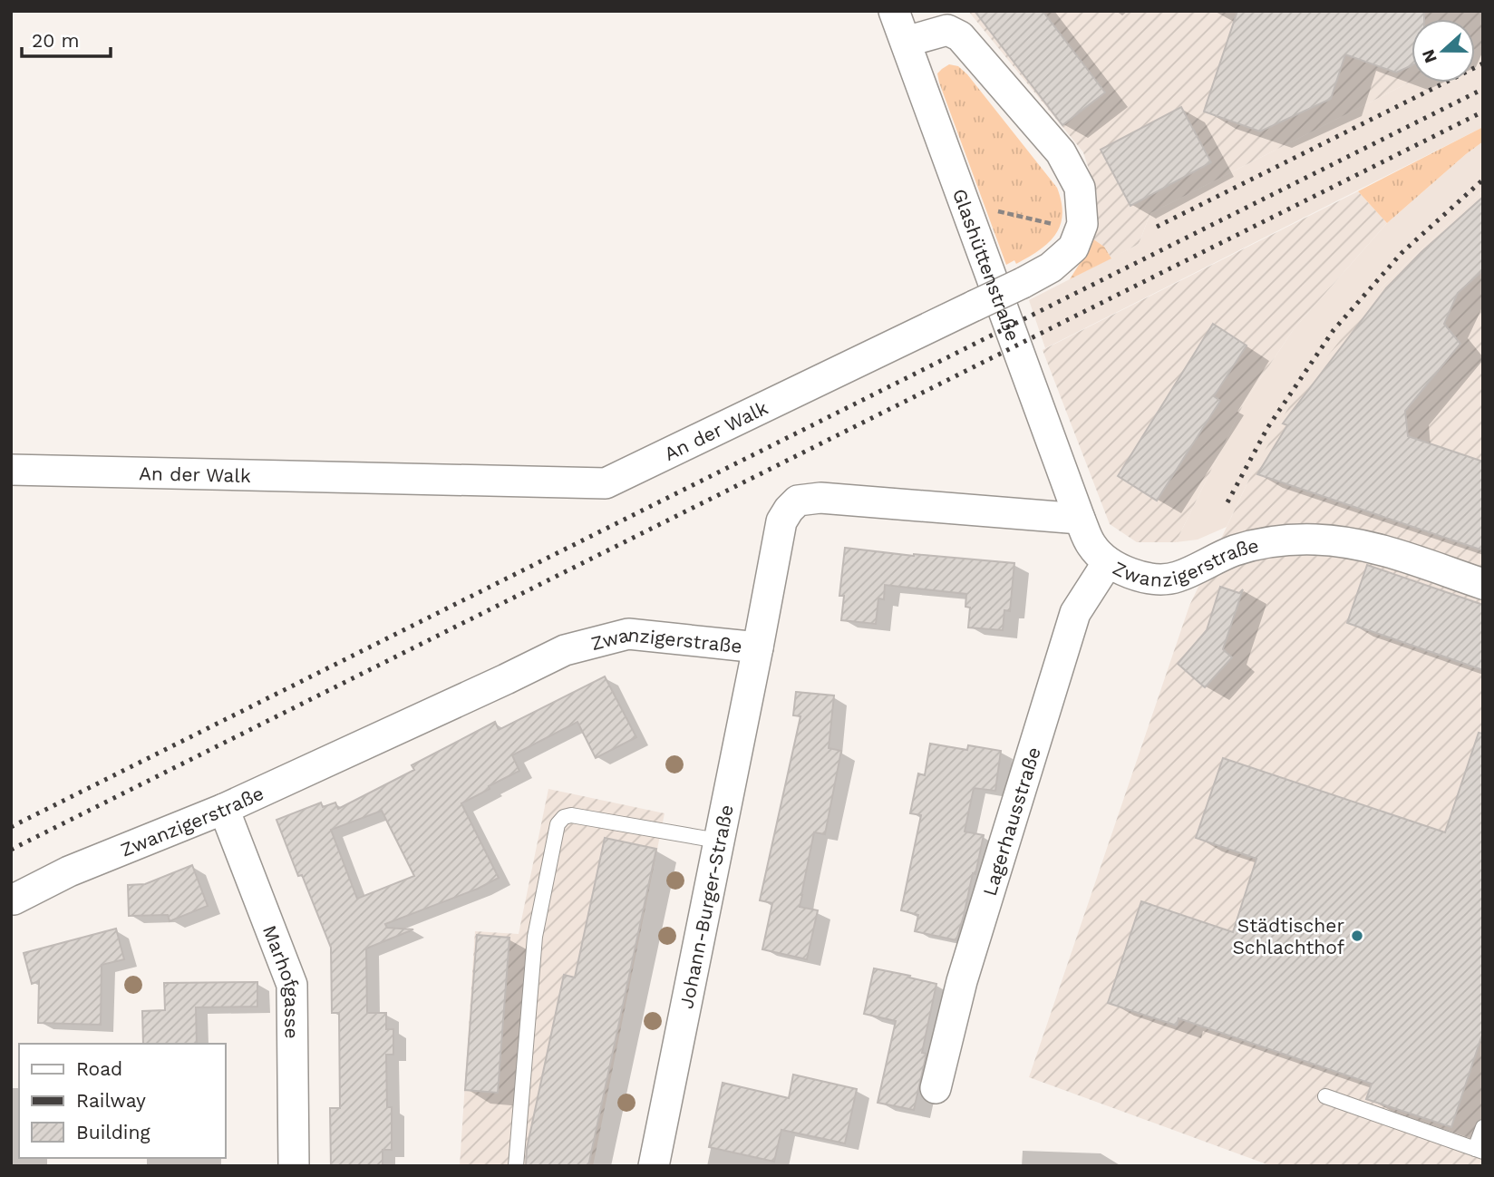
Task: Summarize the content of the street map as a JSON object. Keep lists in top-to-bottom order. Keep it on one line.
{"streets":{"street":["Glashüttenstraße","An der Walk","Zwanzigerstraße","Lagerhausstraße","Johann-Burger-Straße","Marhofgasse"]},"crossings":[["Glashüttenstraße","An der Walk"],["Glashüttenstraße","Zwanzigerstraße"],["Zwanzigerstraße","Lagerhausstraße"],["Zwanzigerstraße","Johann-Burger-Straße"],["Zwanzigerstraße","Marhofgasse"]],"places":["Städtischer Schlachthof"],"legend":["Road","Railway","Building"],"scale_bar":"20 m","north":"left"}
